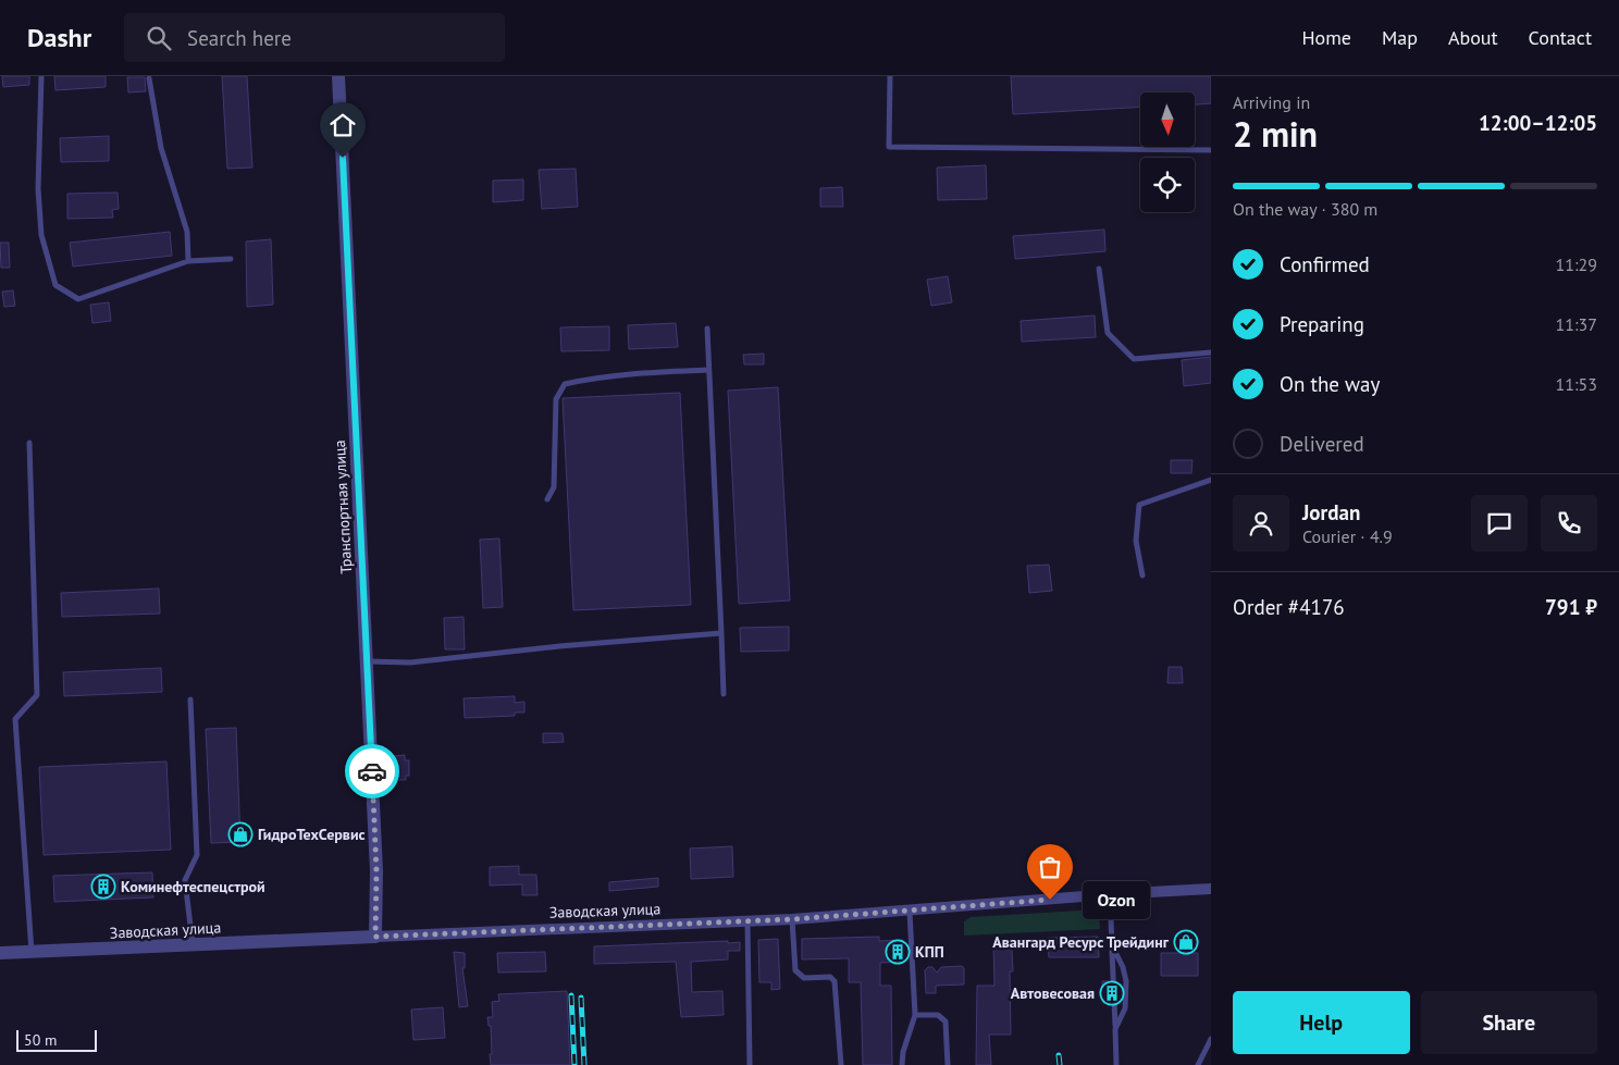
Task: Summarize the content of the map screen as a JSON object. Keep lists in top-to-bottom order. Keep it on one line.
{"streets":{"street":["Транспортная улица","Заводская улица"]},"crossings":[["Транспортная улица","Заводская улица"]],"places":{"shop":["ГидроТехСервис","Авангард Ресурс Трейдинг"],"building":["Коминефтеспецстрой","КПП","Автовесовая"],"other":["Ozon"]},"scale_bar":"50 m","north":"bottom","page":{"header":"Dashr","search":"Search here","nav":["Home","Map","About","Contact"],"heading":["2 min","Arriving in","12:00–12:05"],"panel":["Jordan","Courier · 4.9","Order #4176","791 ₽"],"bar":"On the way · 380 m","list":[["Confirmed","11:29"],["Preparing","11:37"],["On the way","11:53"],"Delivered"],"bubble":"Ozon","buttons":["Help","Share"],"scale":"50 m"}}
